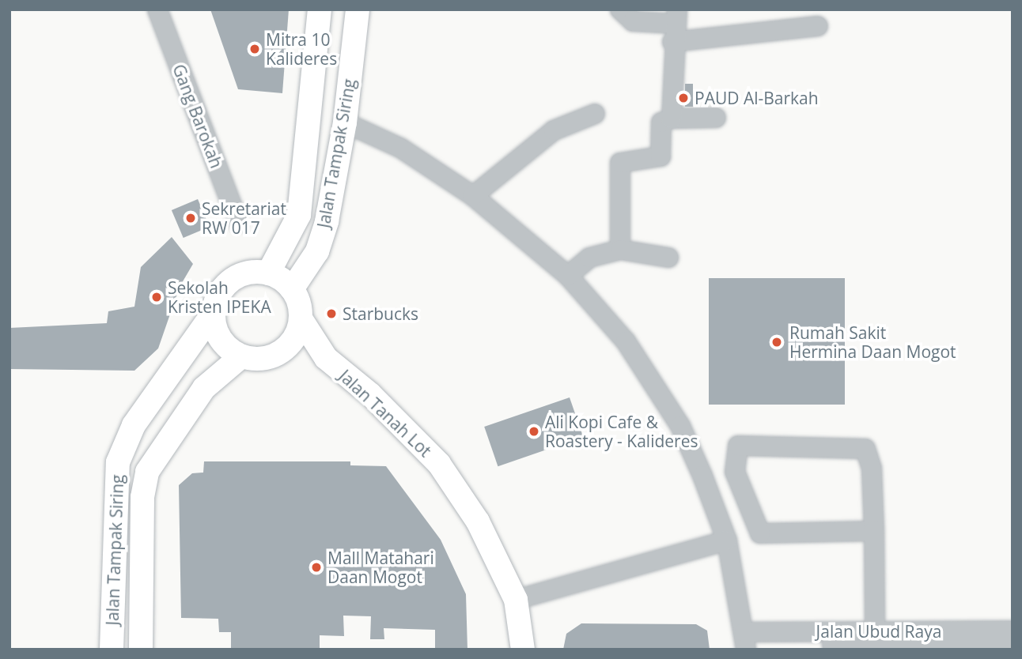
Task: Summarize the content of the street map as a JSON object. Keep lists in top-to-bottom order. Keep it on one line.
{"streets":{"main road":["Jalan Tampak Siring","Jalan Tanah Lot"],"street":["Gang Barokah","Jalan Ubud Raya"]},"crossings":[["Jalan Tampak Siring","Jalan Tanah Lot"]],"places":["Mitra 10 Kalideres","PAUD Al-Barkah","Sekretariat RW 017","Sekolah Kristen IPEKA","Starbucks","Rumah Sakit Hermina Daan Mogot","Ali Kopi Cafe & Roastery - Kalideres","Mall Matahari Daan Mogot"]}
